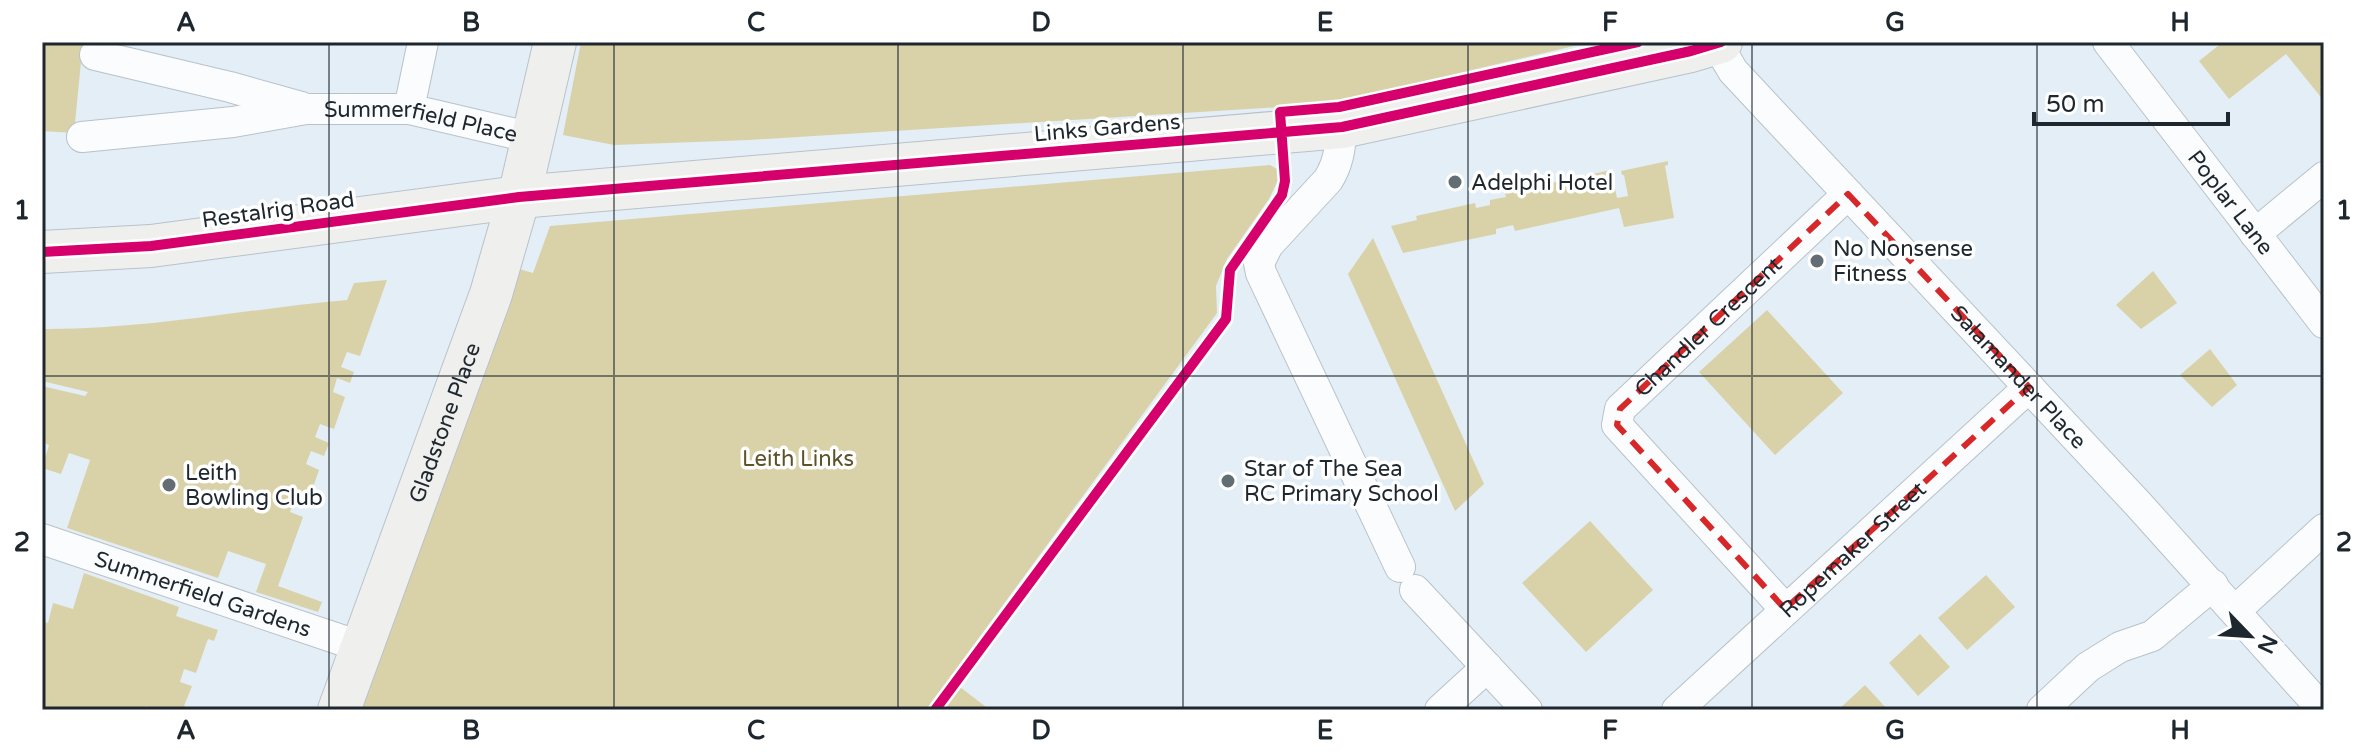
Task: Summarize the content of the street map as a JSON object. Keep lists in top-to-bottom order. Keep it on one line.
{"streets":{"street":["Summerfield Place","Links Gardens","Poplar Lane","Restalrig Road","Chandler Crescent","Salamander Place","Gladstone Place","Ropemaker Street","Summerfield Gardens"]},"crossings":[["Summerfield Place","Gladstone Place"],["Links Gardens","Restalrig Road"],["Links Gardens","Salamander Place"],["Links Gardens","Gladstone Place"],["Restalrig Road","Gladstone Place"],["Chandler Crescent","Salamander Place"],["Chandler Crescent","Ropemaker Street"],["Salamander Place","Ropemaker Street"],["Gladstone Place","Summerfield Gardens"]],"parks":["Leith Links"],"places":["Adelphi Hotel","No Nonsense Fitness","Star of The Sea RC Primary School","Leith Bowling Club"],"scale_bar":"50 m","north":"bottom right","grid":{"columns":["A","B","C","D","E","F","G","H"],"rows":["1","2"]}}
